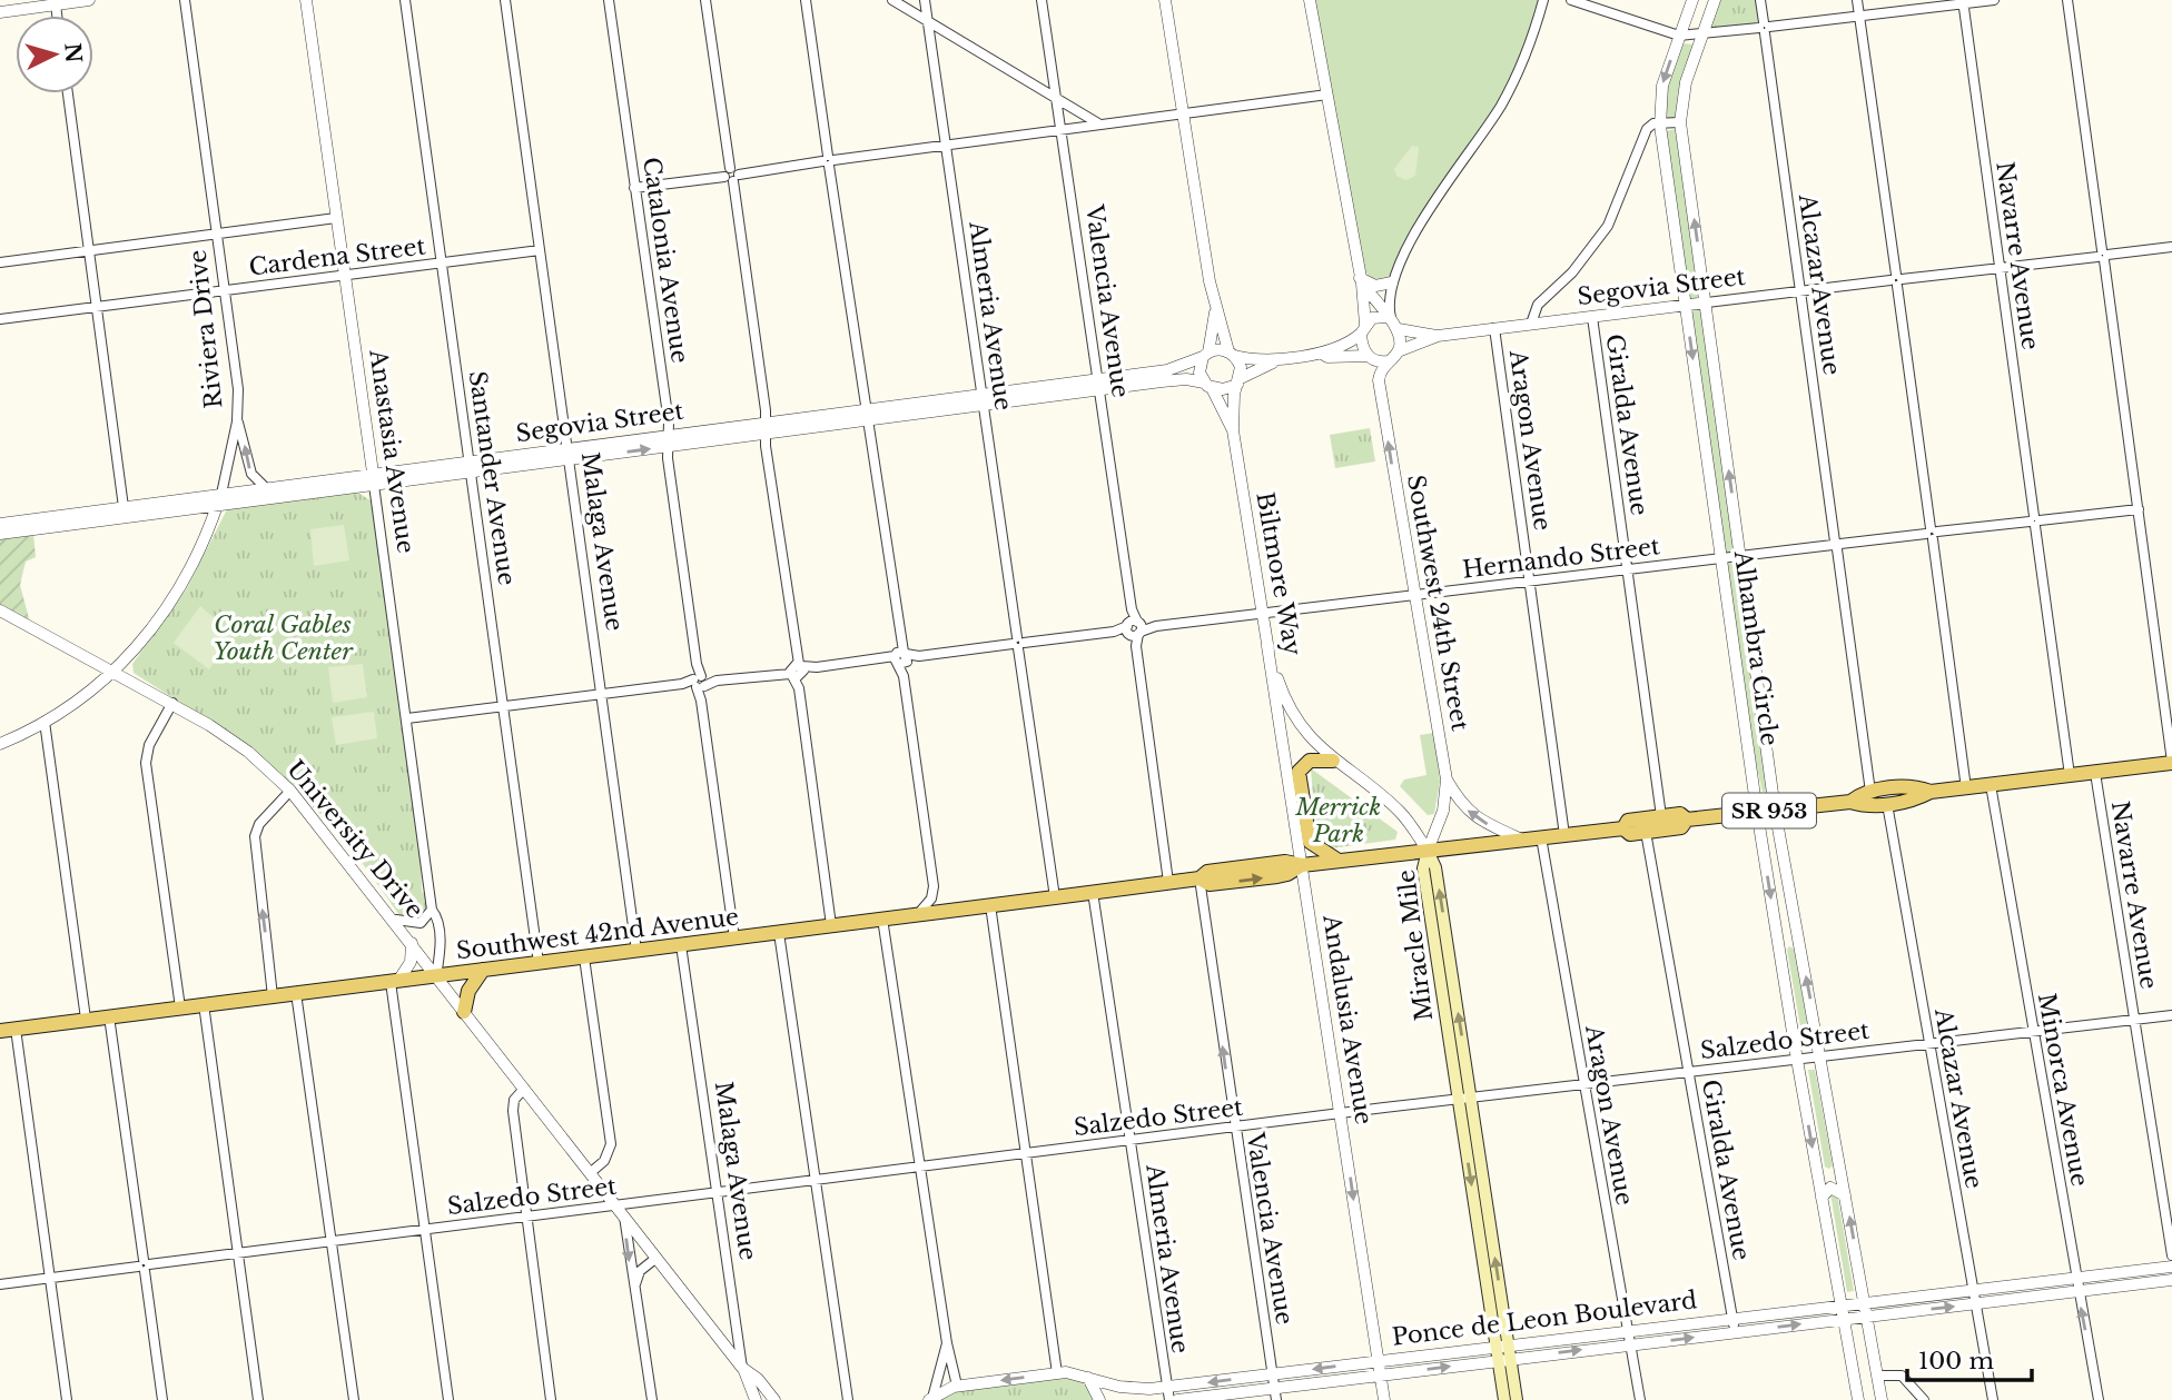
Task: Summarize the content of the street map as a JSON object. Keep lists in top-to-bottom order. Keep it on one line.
{"streets":{"main road":["SR 953","Southwest 42nd Avenue","Miracle Mile"],"street":["Navarre Avenue","Cardena Street","Catalonia Avenue","Alcazar Avenue","Segovia Street","Valencia Avenue","Almeria Avenue","Riviera Drive","Giralda Avenue","Aragon Avenue","Anastasia Avenue","Santander Avenue","Malaga Avenue","Hernando Street","Biltmore Way","Southwest 24th Street","Alhambra Circle","University Drive","Andalusia Avenue","Salzedo Street","Minorca Avenue","Ponce de Leon Boulevard"]},"crossings":[["Navarre Avenue","Segovia Street"],["Navarre Avenue","Hernando Street"],["Navarre Avenue","Southwest 42nd Avenue"],["Navarre Avenue","Salzedo Street"],["Cardena Street","Riviera Drive"],["Cardena Street","Anastasia Avenue"],["Cardena Street","Santander Avenue"],["Cardena Street","Malaga Avenue"],["Catalonia Avenue","Segovia Street"],["Catalonia Avenue","Southwest 42nd Avenue"],["Alcazar Avenue","Segovia Street"],["Alcazar Avenue","Hernando Street"],["Alcazar Avenue","Southwest 42nd Avenue"],["Alcazar Avenue","Salzedo Street"],["Alcazar Avenue","Ponce de Leon Boulevard"],["Segovia Street","Valencia Avenue"],["Segovia Street","Almeria Avenue"],["Segovia Street","Riviera Drive"],["Segovia Street","Giralda Avenue"],["Segovia Street","Aragon Avenue"],["Segovia Street","Anastasia Avenue"],["Segovia Street","Santander Avenue"],["Segovia Street","Malaga Avenue"],["Segovia Street","Biltmore Way"],["Segovia Street","Alhambra Circle"],["Valencia Avenue","Hernando Street"],["Valencia Avenue","Southwest 42nd Avenue"],["Valencia Avenue","Salzedo Street"],["Valencia Avenue","Ponce de Leon Boulevard"],["Almeria Avenue","Southwest 42nd Avenue"],["Almeria Avenue","Salzedo Street"],["Almeria Avenue","Ponce de Leon Boulevard"],["Riviera Drive","University Drive"],["Giralda Avenue","Hernando Street"],["Giralda Avenue","Southwest 42nd Avenue"],["Giralda Avenue","Salzedo Street"],["Giralda Avenue","Ponce de Leon Boulevard"],["Aragon Avenue","Hernando Street"],["Aragon Avenue","Southwest 42nd Avenue"],["Aragon Avenue","Salzedo Street"],["Aragon Avenue","Ponce de Leon Boulevard"],["Anastasia Avenue","University Drive"],["Anastasia Avenue","Southwest 42nd Avenue"],["Santander Avenue","Southwest 42nd Avenue"],["Malaga Avenue","University Drive"],["Malaga Avenue","Southwest 42nd Avenue"],["Malaga Avenue","Salzedo Street"],["Hernando Street","Biltmore Way"],["Hernando Street","Southwest 24th Street"],["Hernando Street","Alhambra Circle"],["Biltmore Way","Southwest 24th Street"],["Biltmore Way","Southwest 42nd Avenue"],["Biltmore Way","Miracle Mile"],["Biltmore Way","Andalusia Avenue"],["Southwest 24th Street","Southwest 42nd Avenue"],["Southwest 24th Street","Miracle Mile"],["Alhambra Circle","Southwest 42nd Avenue"],["Alhambra Circle","Salzedo Street"],["Alhambra Circle","Ponce de Leon Boulevard"],["University Drive","Southwest 42nd Avenue"],["University Drive","Salzedo Street"],["Southwest 42nd Avenue","Miracle Mile"],["Southwest 42nd Avenue","Andalusia Avenue"],["Southwest 42nd Avenue","Minorca Avenue"],["Miracle Mile","Salzedo Street"],["Miracle Mile","Ponce de Leon Boulevard"],["Andalusia Avenue","Salzedo Street"],["Andalusia Avenue","Ponce de Leon Boulevard"],["Salzedo Street","Minorca Avenue"],["Minorca Avenue","Ponce de Leon Boulevard"]],"one_way":["Southwest 24th Street"],"parks":["Coral Gables Youth Center","Merrick Park"],"scale_bar":"100 m","north":"right"}
